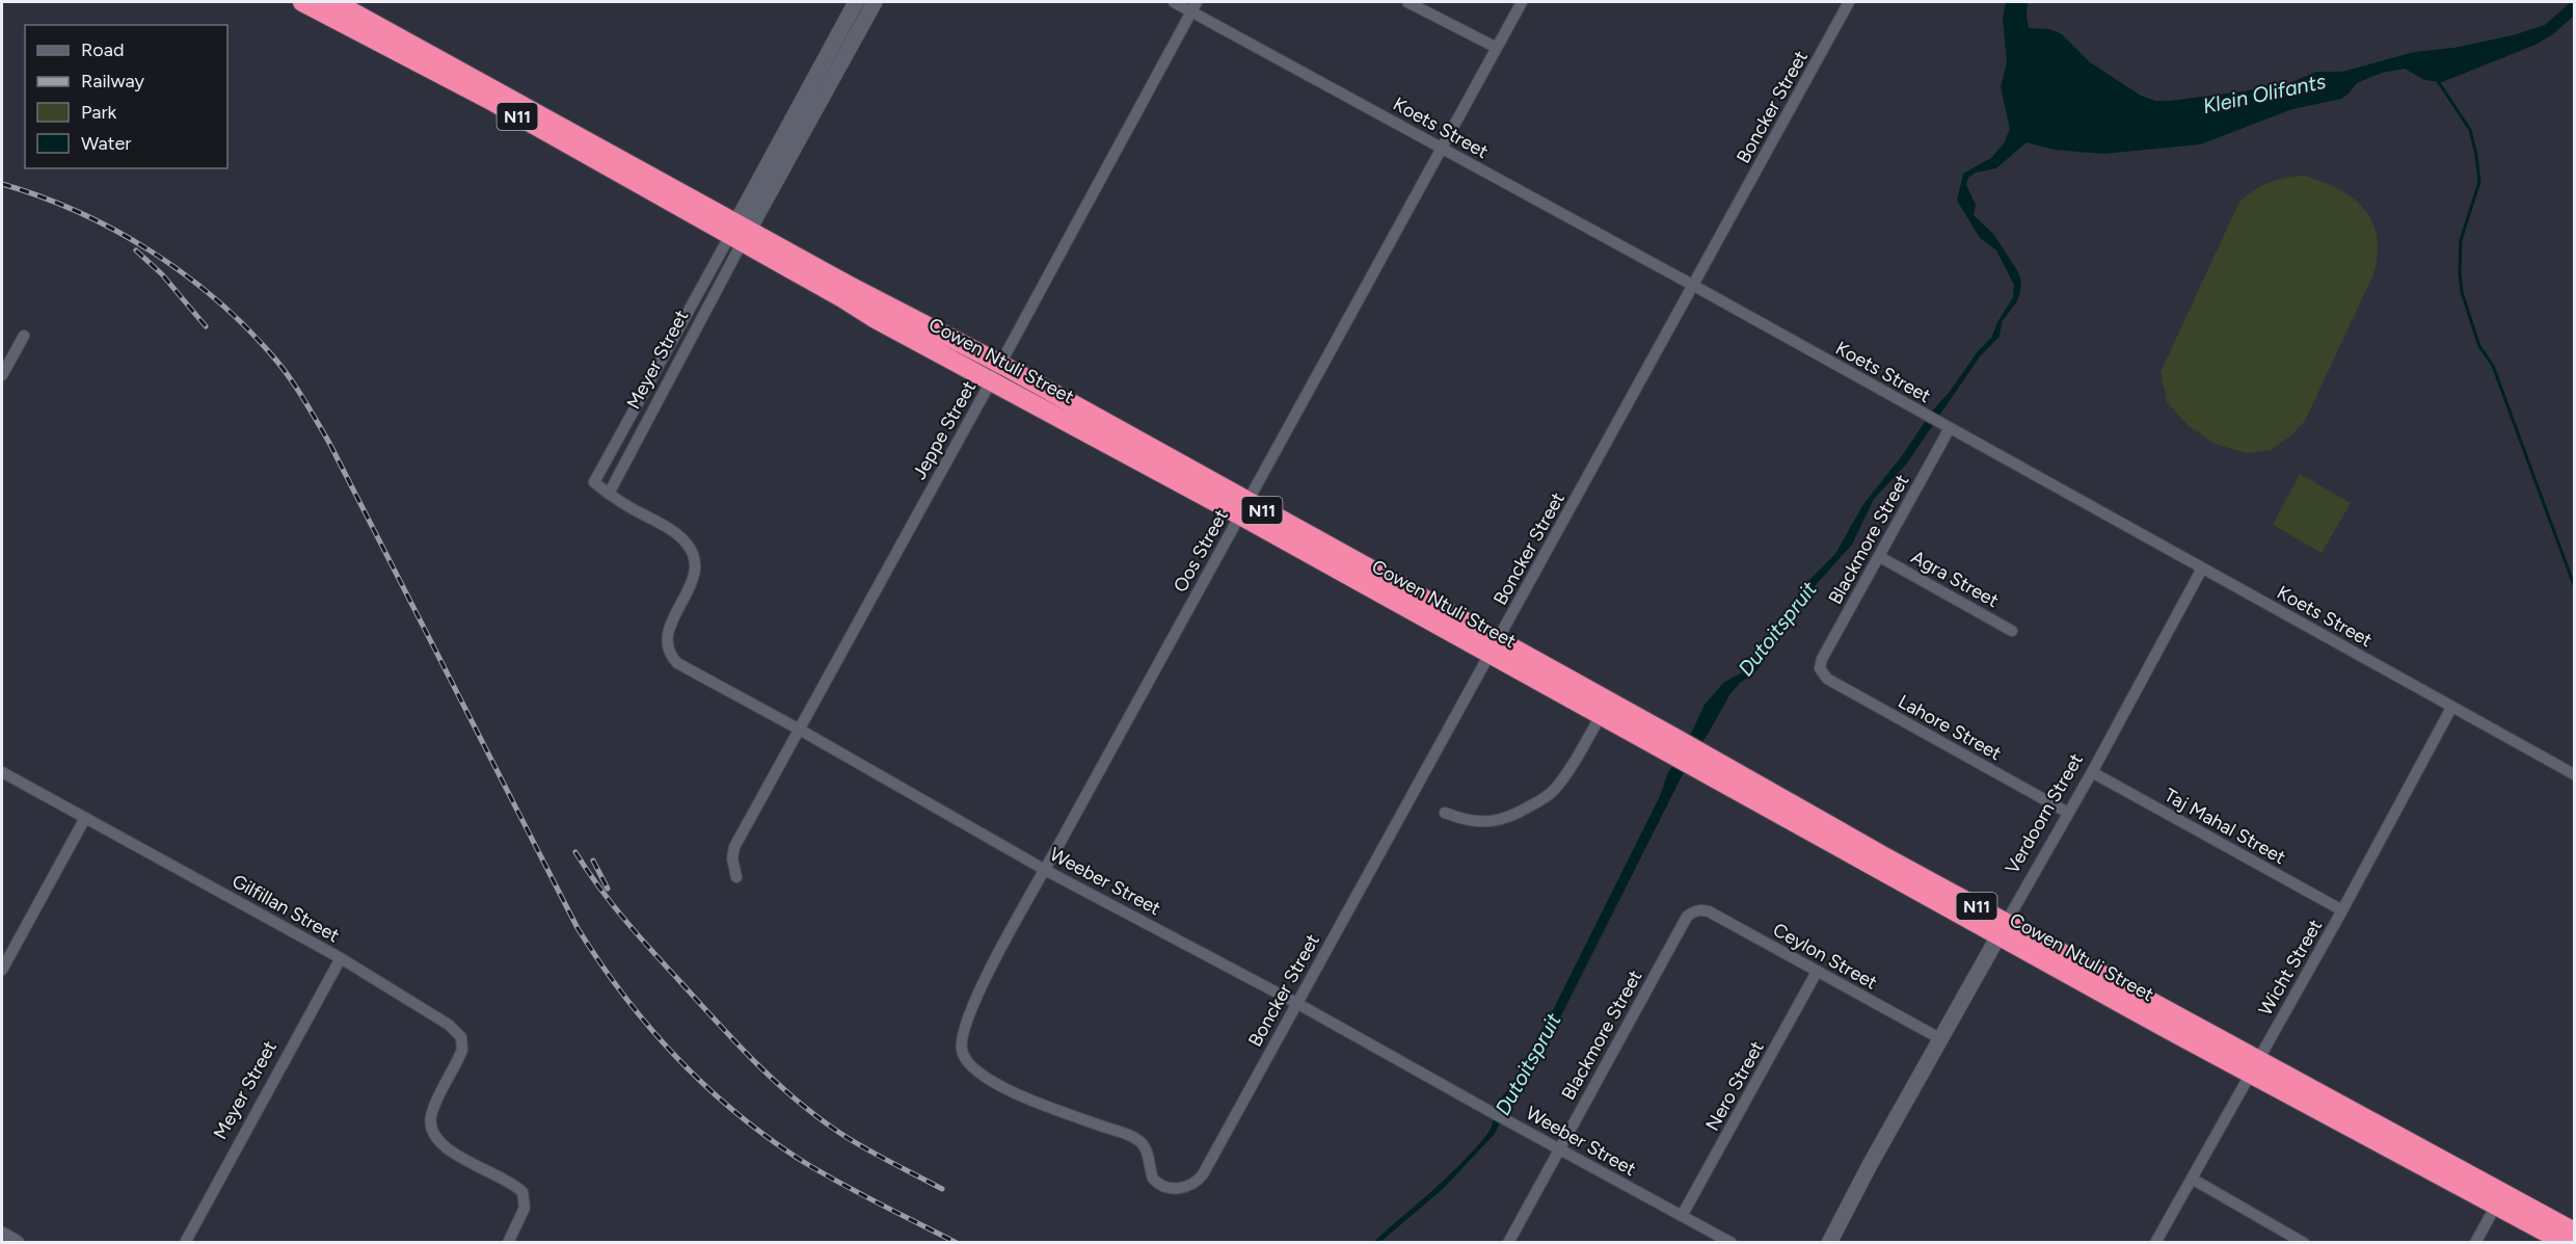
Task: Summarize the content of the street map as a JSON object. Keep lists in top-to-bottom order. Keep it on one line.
{"streets":{"highway":["N11","Cowen Ntuli Street"],"main road":["Meyer Street","Verdoorn Street"],"street":["Boncker Street","Koets Street","Jeppe Street","Blackmore Street","Oos Street","Agra Street","Lahore Street","Taj Mahal Street","Weeber Street","Gilfillan Street","Ceylon Street","Wicht Street","Nero Street"]},"crossings":[["Boncker Street","Koets Street"],["Boncker Street","Cowen Ntuli Street"],["Boncker Street","Oos Street"],["Boncker Street","Weeber Street"],["Koets Street","Jeppe Street"],["Koets Street","Blackmore Street"],["Koets Street","Oos Street"],["Koets Street","Verdoorn Street"],["Koets Street","Wicht Street"],["Meyer Street","Cowen Ntuli Street"],["Meyer Street","Weeber Street"],["Meyer Street","Gilfillan Street"],["Cowen Ntuli Street","Jeppe Street"],["Cowen Ntuli Street","Oos Street"],["Cowen Ntuli Street","Verdoorn Street"],["Cowen Ntuli Street","Wicht Street"],["Jeppe Street","Weeber Street"],["Blackmore Street","Agra Street"],["Blackmore Street","Lahore Street"],["Blackmore Street","Weeber Street"],["Blackmore Street","Ceylon Street"],["Oos Street","Weeber Street"],["Lahore Street","Verdoorn Street"],["Verdoorn Street","Taj Mahal Street"],["Verdoorn Street","Ceylon Street"],["Taj Mahal Street","Wicht Street"],["Weeber Street","Nero Street"],["Ceylon Street","Nero Street"]],"water":["Klein Olifants","Dutoitspruit"],"legend":["Road","Railway","Park","Water"]}
